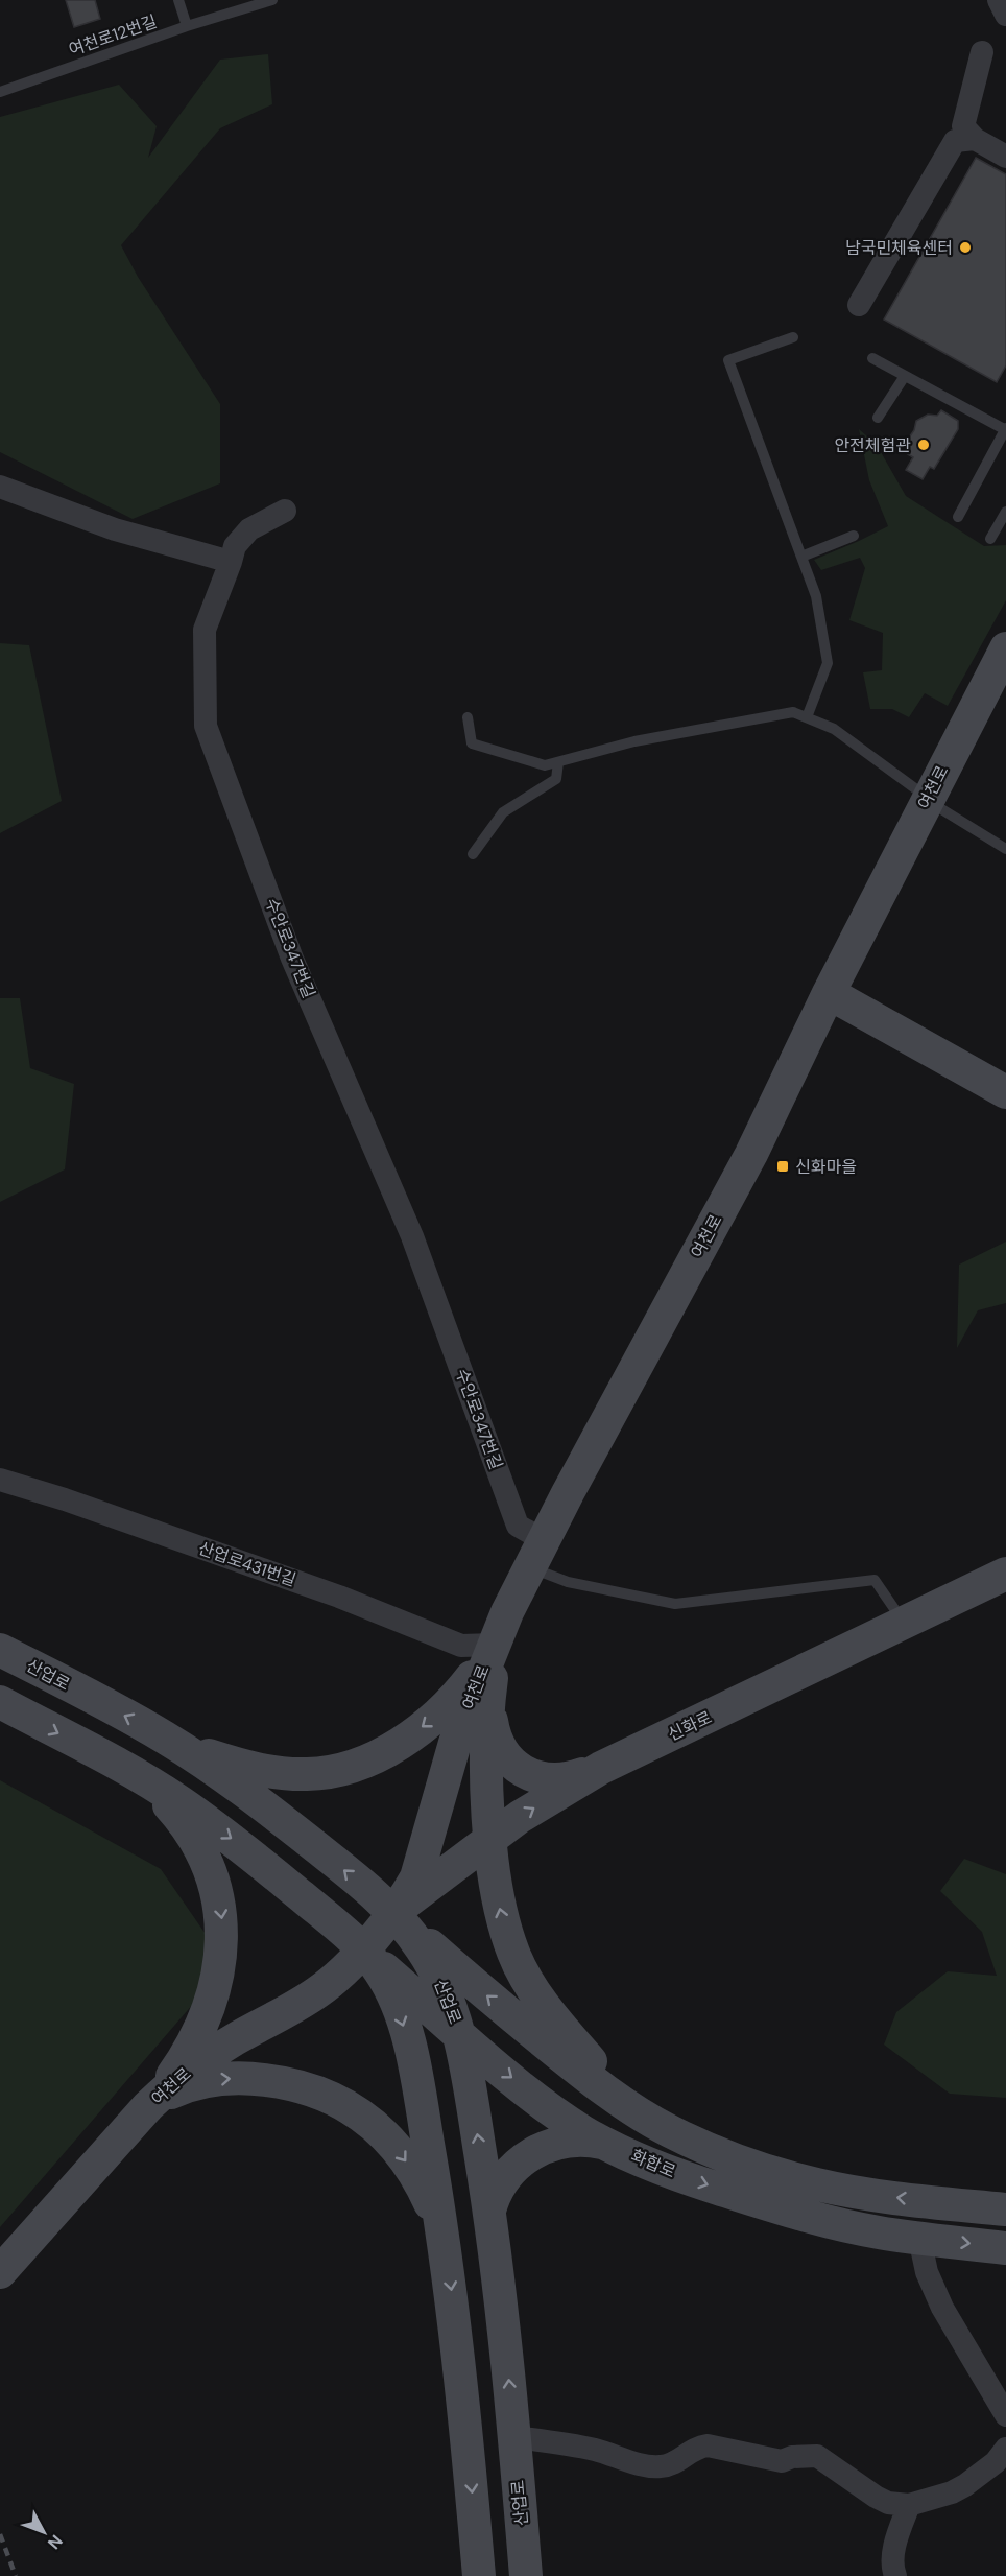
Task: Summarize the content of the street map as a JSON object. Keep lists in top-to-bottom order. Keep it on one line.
{"streets":{"main road":["여천로","산업로","신화로","화합로"],"street":["수안로347번길","산업로431번길"],"lane":["여천로12번길"]},"crossings":[["여천로","수안로347번길"],["여천로","산업로431번길"],["여천로","산업로"],["여천로","신화로"],["여천로","화합로"],["산업로","신화로"],["산업로","화합로"],["신화로","화합로"]],"places":{"other":["남국민체육센터","안전체험관"],"transit":["신화마을"]},"north":"bottom right"}
